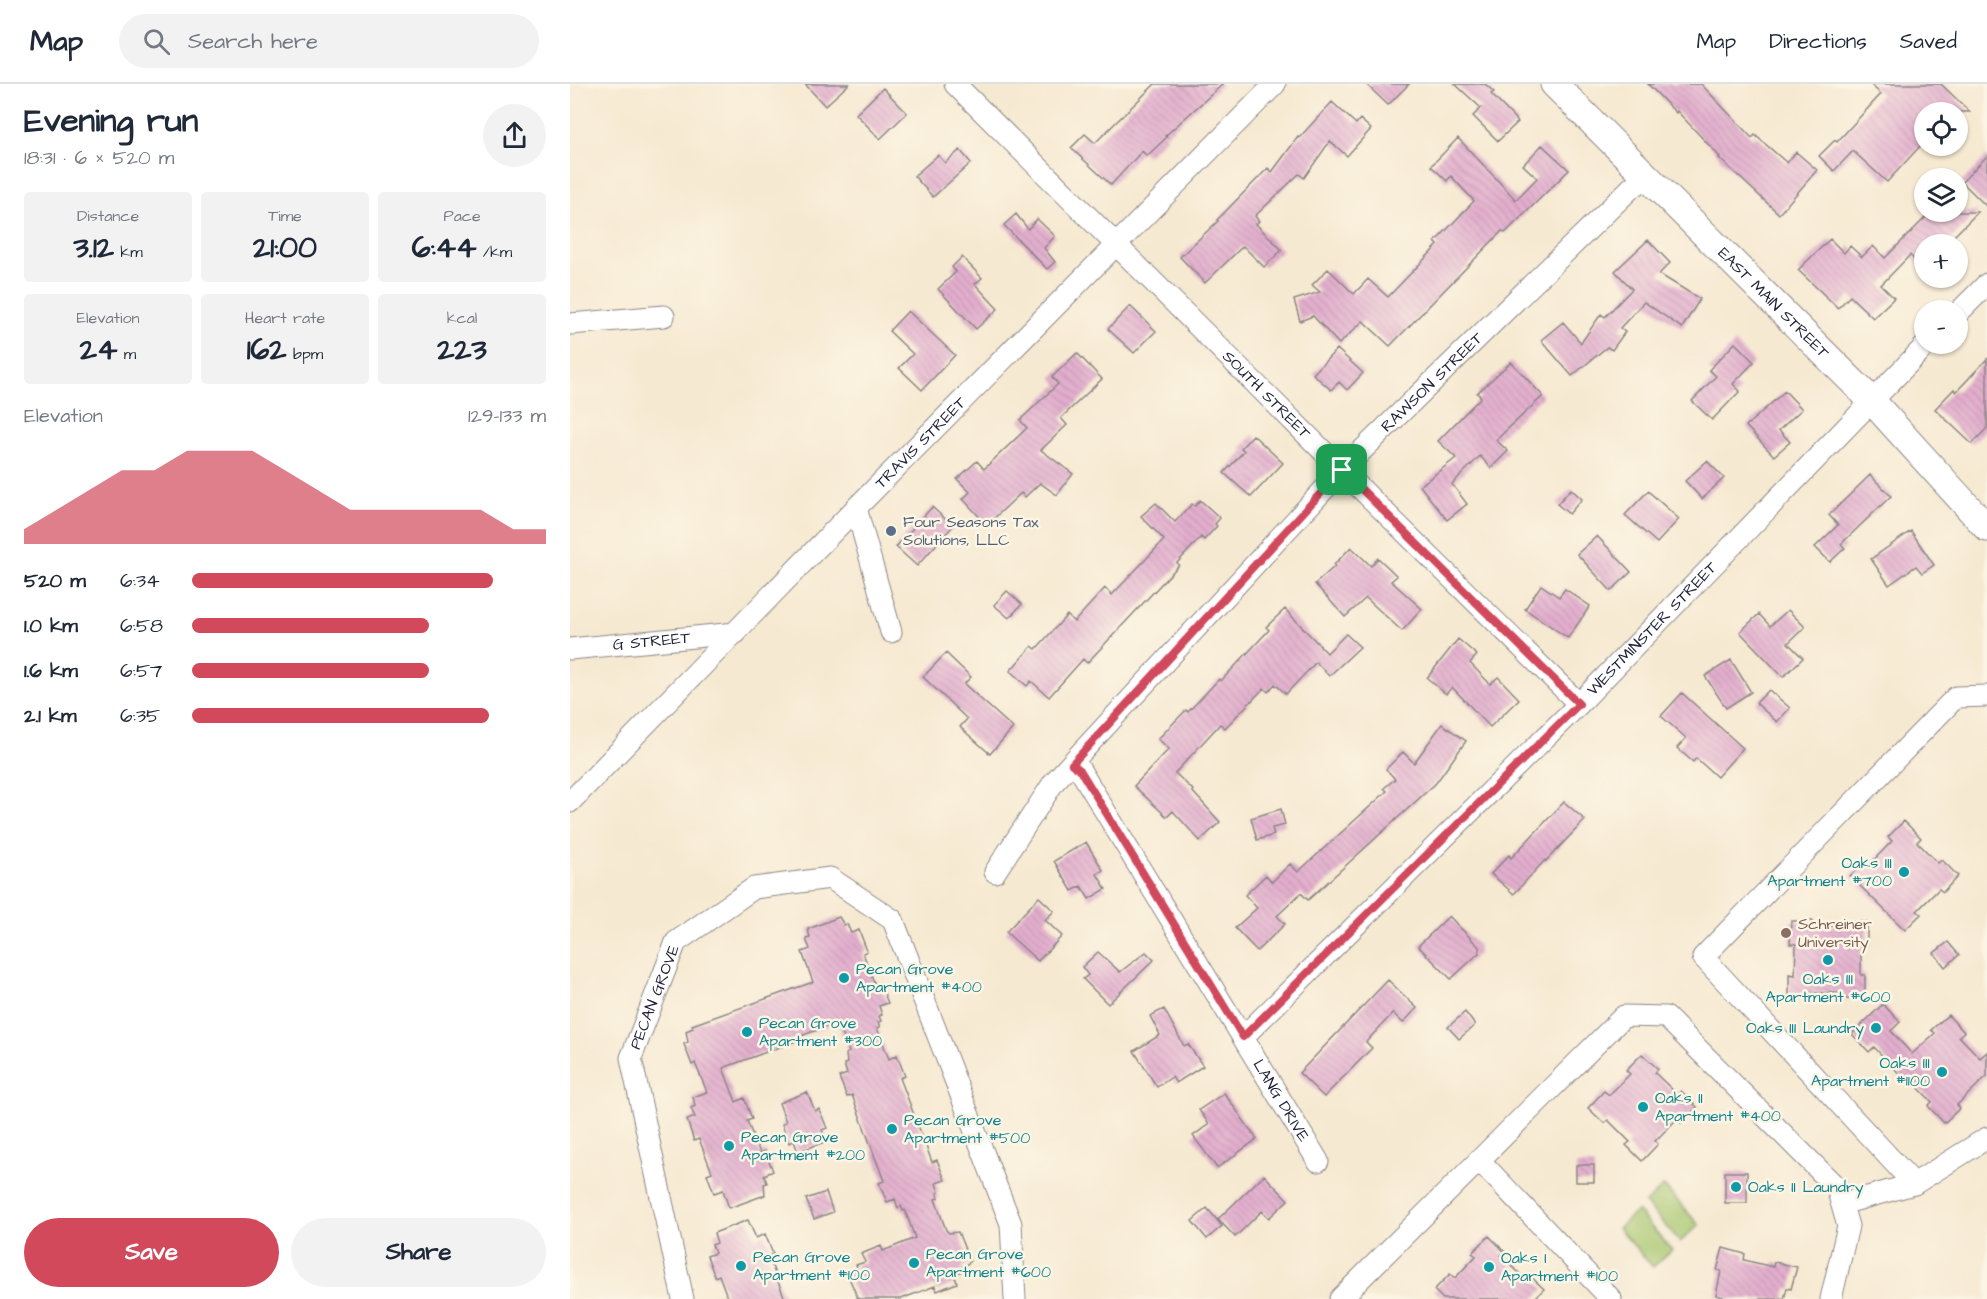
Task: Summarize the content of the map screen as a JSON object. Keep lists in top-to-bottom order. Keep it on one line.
{"streets":{"street":["EAST MAIN STREET","RAWSON STREET","SOUTH STREET","TRAVIS STREET","WESTMINSTER STREET","G STREET","PECAN GROVE","LANG DRIVE"]},"crossings":[["EAST MAIN STREET","RAWSON STREET"],["EAST MAIN STREET","WESTMINSTER STREET"],["RAWSON STREET","SOUTH STREET"],["RAWSON STREET","LANG DRIVE"],["SOUTH STREET","TRAVIS STREET"],["SOUTH STREET","WESTMINSTER STREET"],["TRAVIS STREET","G STREET"],["WESTMINSTER STREET","LANG DRIVE"]],"places":["Four Seasons Tax Solutions, LLC","Oaks III Apartment #700","Schreiner University","Oaks III Apartment #600","Pecan Grove Apartment #400","Oaks III Laundry","Pecan Grove Apartment #300","Oaks III Apartment #1100","Oaks II Apartment #400","Pecan Grove Apartment #500","Pecan Grove Apartment #200","Oaks II Laundry","Pecan Grove Apartment #600","Pecan Grove Apartment #100","Oaks I Apartment #100"],"page":{"header":"Map","search":"Search here","nav":["Map","Directions","Saved"],"heading":["Evening run","18:31 · 6 × 520 m"],"map_buttons":["+","−"],"stats":[["Distance","3.12 km"],["Time","21:00"],["Pace","6:44 /km"],["Elevation","24 m"],["Heart rate","162 bpm"],["kcal","223"]],"chart":["Elevation","129–133 m"],"list":[{"name":"520 m","note":"6:34"},{"name":"1.0 km","note":"6:58"},{"name":"1.6 km","note":"6:57"},{"name":"2.1 km","note":"6:35"}],"buttons":["Save","Share"]}}
